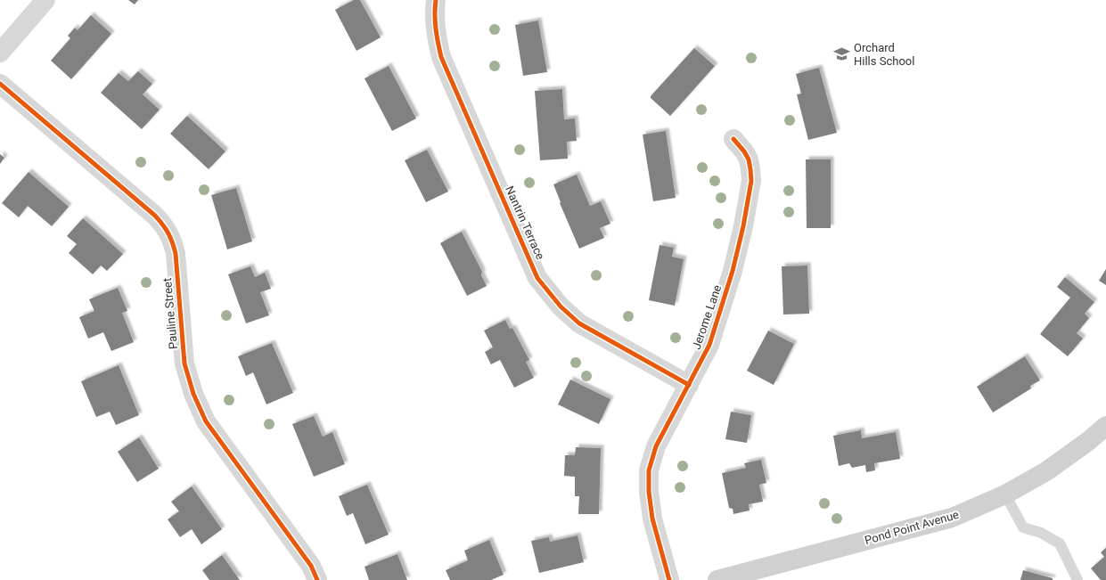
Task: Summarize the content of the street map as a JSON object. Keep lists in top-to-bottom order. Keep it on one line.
{"streets":{"main road":["Pond Point Avenue"],"street":["Nantrin Terrace","Pauline Street","Jerome Lane"]},"crossings":[["Nantrin Terrace","Jerome Lane"]],"places":{"school or university":["Orchard Hills School"]}}
